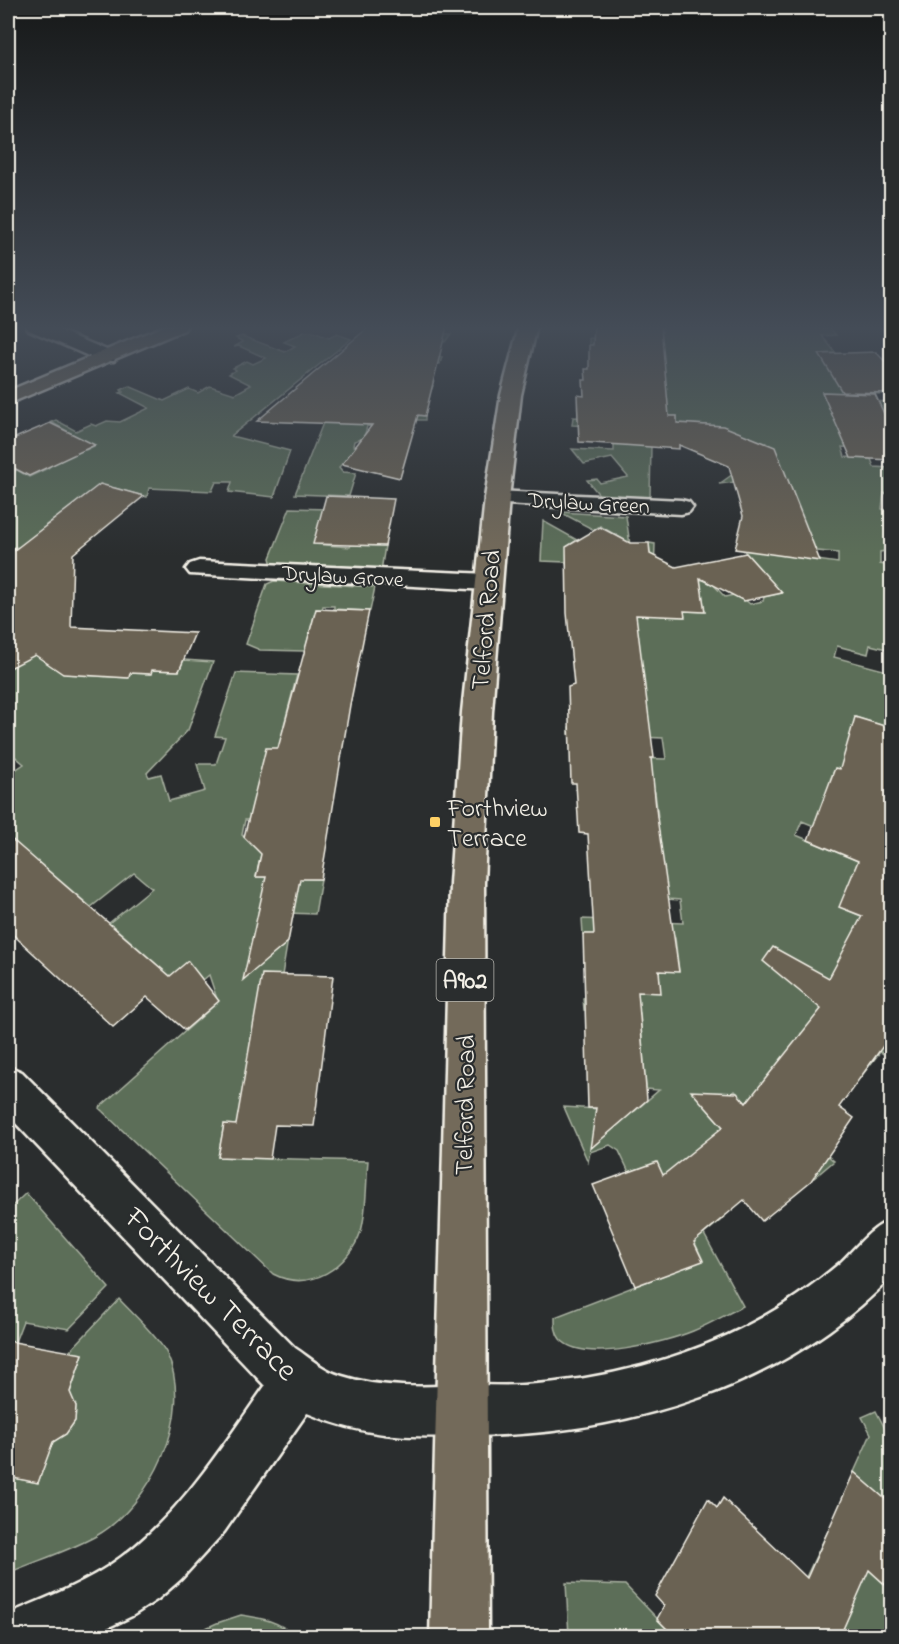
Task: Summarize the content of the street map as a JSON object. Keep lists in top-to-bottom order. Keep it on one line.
{"streets":{"main road":["Telford Road","A902"],"street":["Drylaw Green","Drylaw Grove","Forthview Terrace"]},"crossings":[["Drylaw Green","Telford Road"],["Drylaw Grove","Telford Road"],["Telford Road","Forthview Terrace"]],"places":{"transit":["Forthview Terrace"]}}
